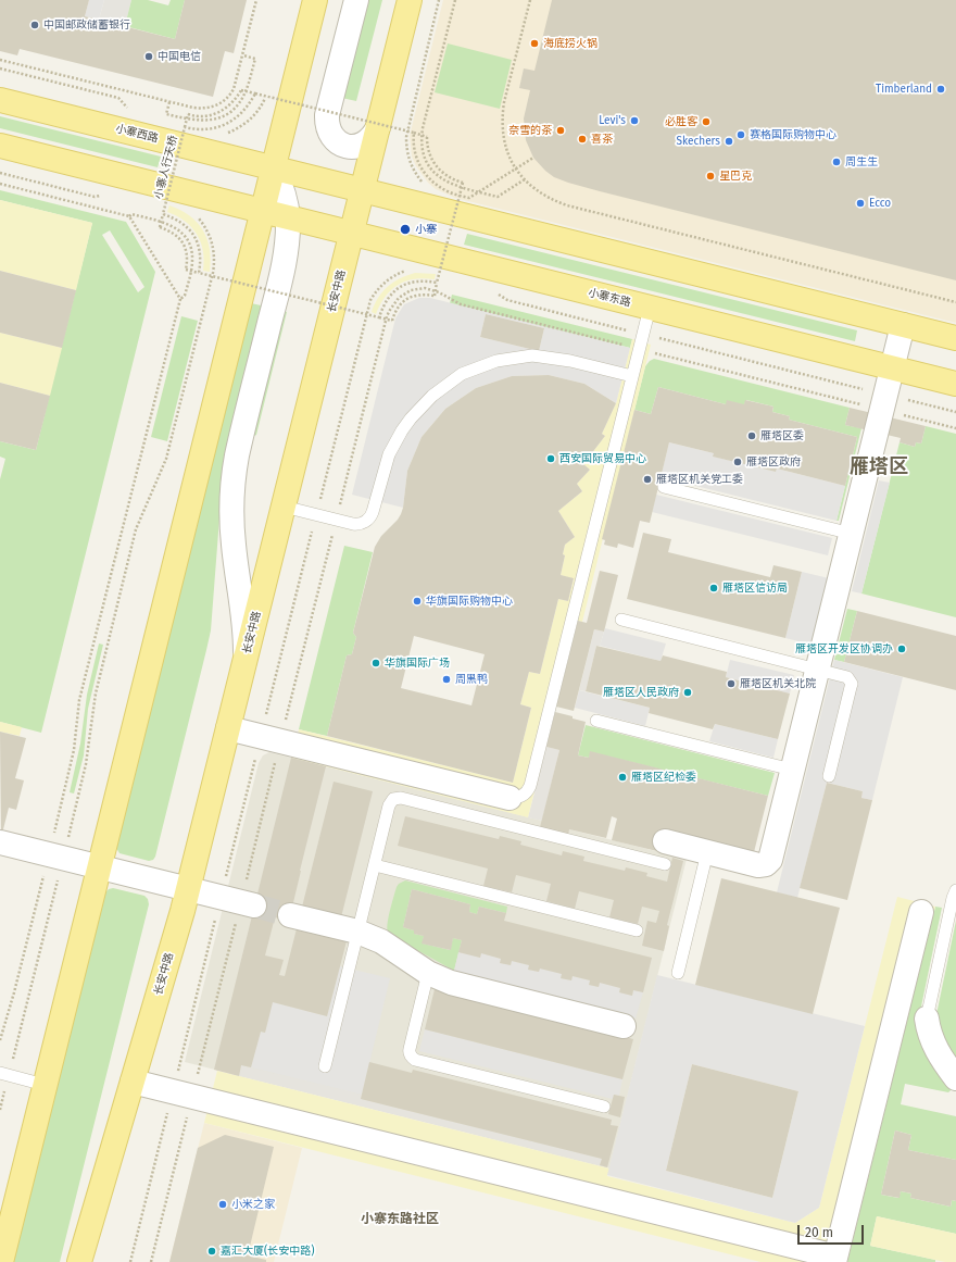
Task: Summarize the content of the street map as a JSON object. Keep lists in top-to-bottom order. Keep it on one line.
{"streets":{"main road":["小寨西路","长安中路","小寨东路"],"path":["小寨人行天桥"]},"crossings":[["长安中路","小寨东路"]],"districts":["雁塔区","小寨东路社区"],"places":["中国邮政储蓄银行","海底捞火锅","中国电信","Timberland","Levi's","必胜客","奈雪的茶","赛格国际购物中心","喜茶","Skechers","周生生","星巴克","Ecco","小寨","雁塔区委","西安国际贸易中心","雁塔区政府","雁塔区机关党工委","雁塔区信访局","华旗国际购物中心","雁塔区开发区协调办","华旗国际广场","周黑鸭","雁塔区机关北院","雁塔区人民政府","雁塔区纪检委","小米之家","嘉汇大厦(长安中路)"],"scale_bar":"20 m"}
